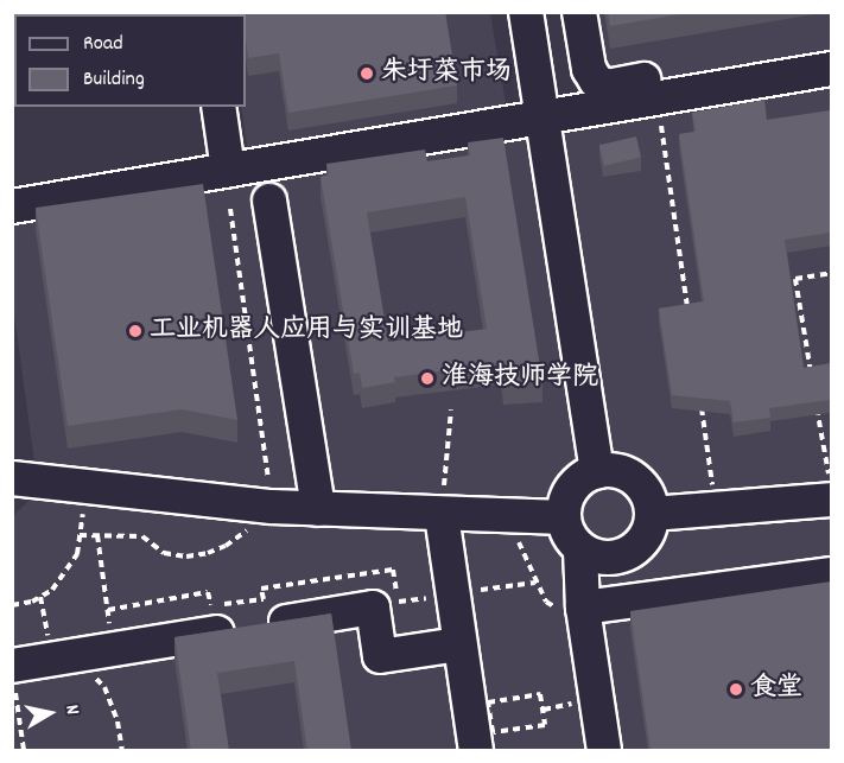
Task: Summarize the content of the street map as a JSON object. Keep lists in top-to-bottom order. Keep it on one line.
{"places":["朱圩菜市场","工业机器人应用与实训基地","淮海技师学院","食堂"],"legend":["Road","Building"],"north":"right"}
